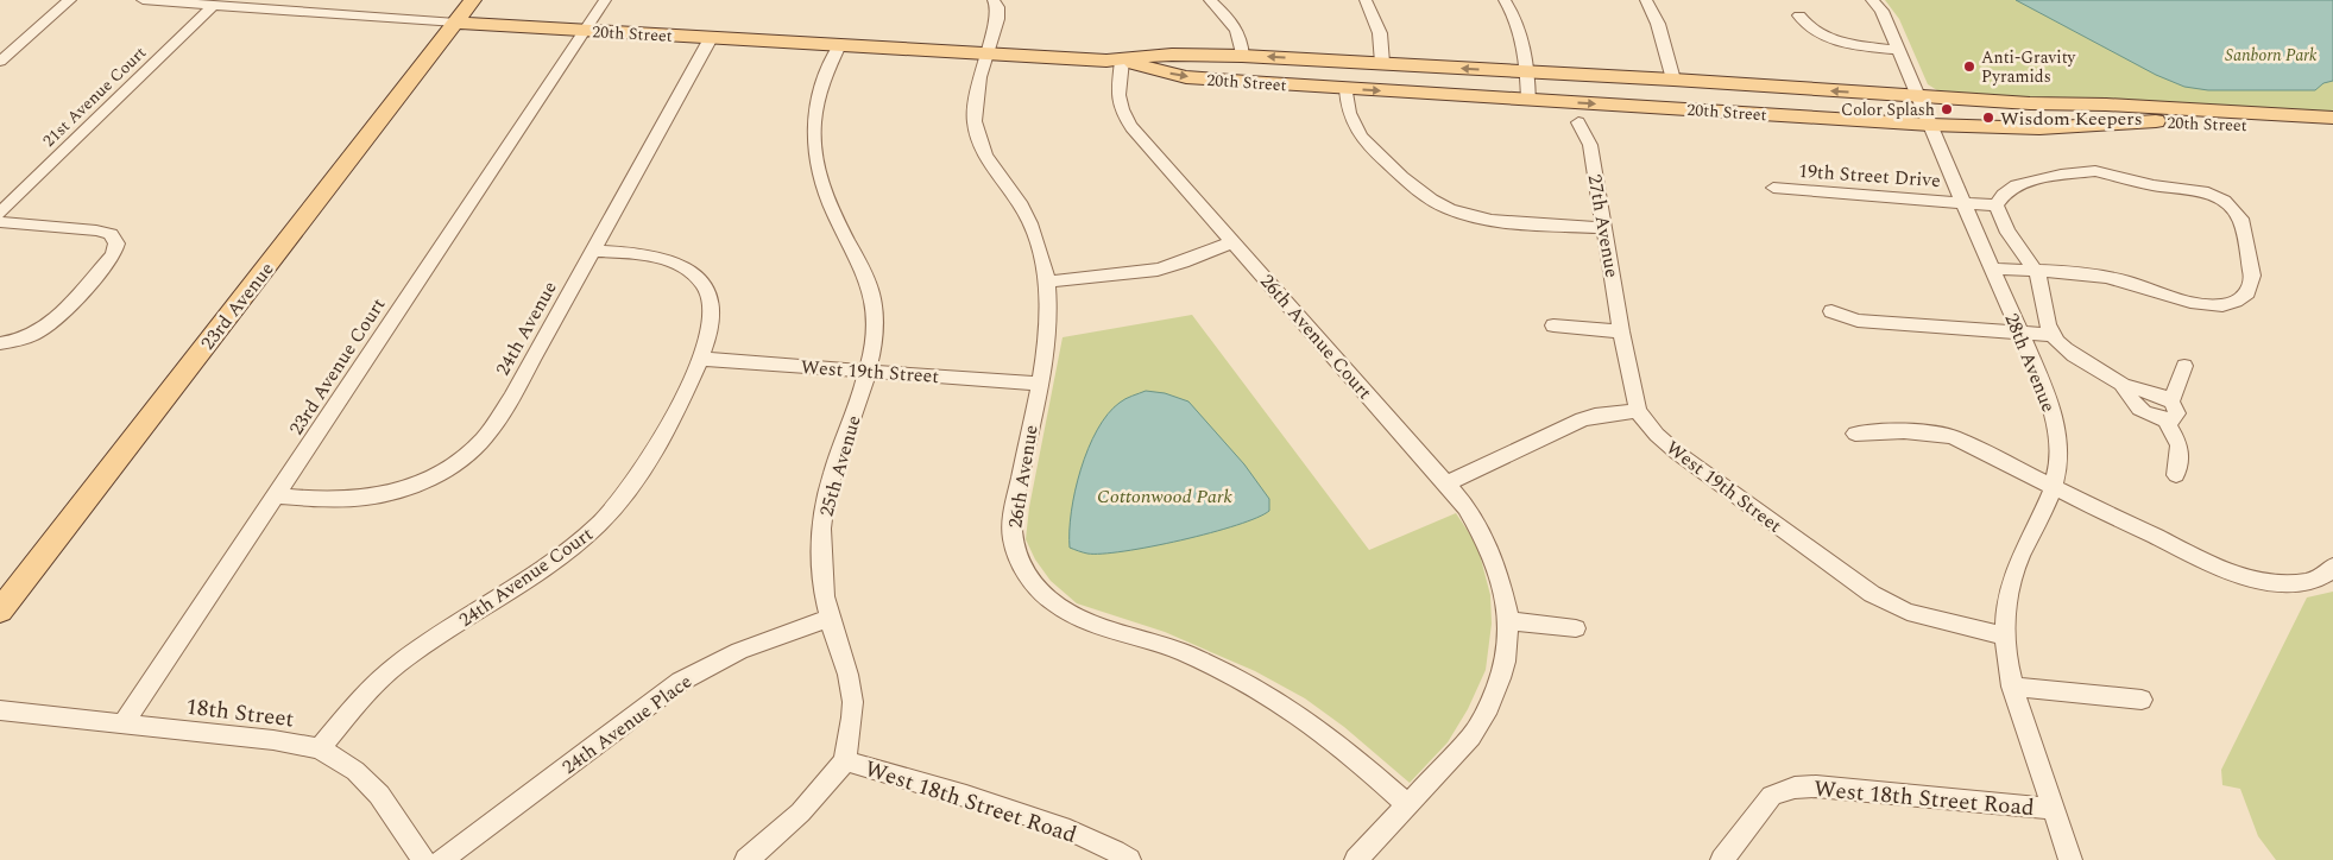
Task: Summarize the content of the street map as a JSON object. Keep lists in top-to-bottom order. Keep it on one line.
{"streets":{"main road":["20th Street","23rd Avenue"],"street":["21st Avenue Court","19th Street Drive","27th Avenue","24th Avenue","26th Avenue Court","28th Avenue","23rd Avenue Court","West 19th Street","25th Avenue","26th Avenue","24th Avenue Court","18th Street","24th Avenue Place","West 18th Street Road"]},"crossings":[["20th Street","21st Avenue Court"],["20th Street","23rd Avenue"],["20th Street","24th Avenue"],["20th Street","26th Avenue Court"],["20th Street","28th Avenue"],["20th Street","23rd Avenue Court"],["20th Street","25th Avenue"],["20th Street","26th Avenue"],["19th Street Drive","28th Avenue"],["27th Avenue","West 19th Street"],["24th Avenue","23rd Avenue Court"],["24th Avenue","24th Avenue Court"],["26th Avenue Court","26th Avenue"],["28th Avenue","West 19th Street"],["28th Avenue","West 18th Street Road"],["23rd Avenue Court","18th Street"],["West 19th Street","25th Avenue"],["West 19th Street","26th Avenue"],["West 19th Street","24th Avenue Court"],["25th Avenue","24th Avenue Place"],["25th Avenue","West 18th Street Road"],["24th Avenue Court","18th Street"]],"parks":["Sanborn Park","Cottonwood Park"],"places":["Anti-Gravity Pyramids","Color Splash","Wisdom Keepers"]}
